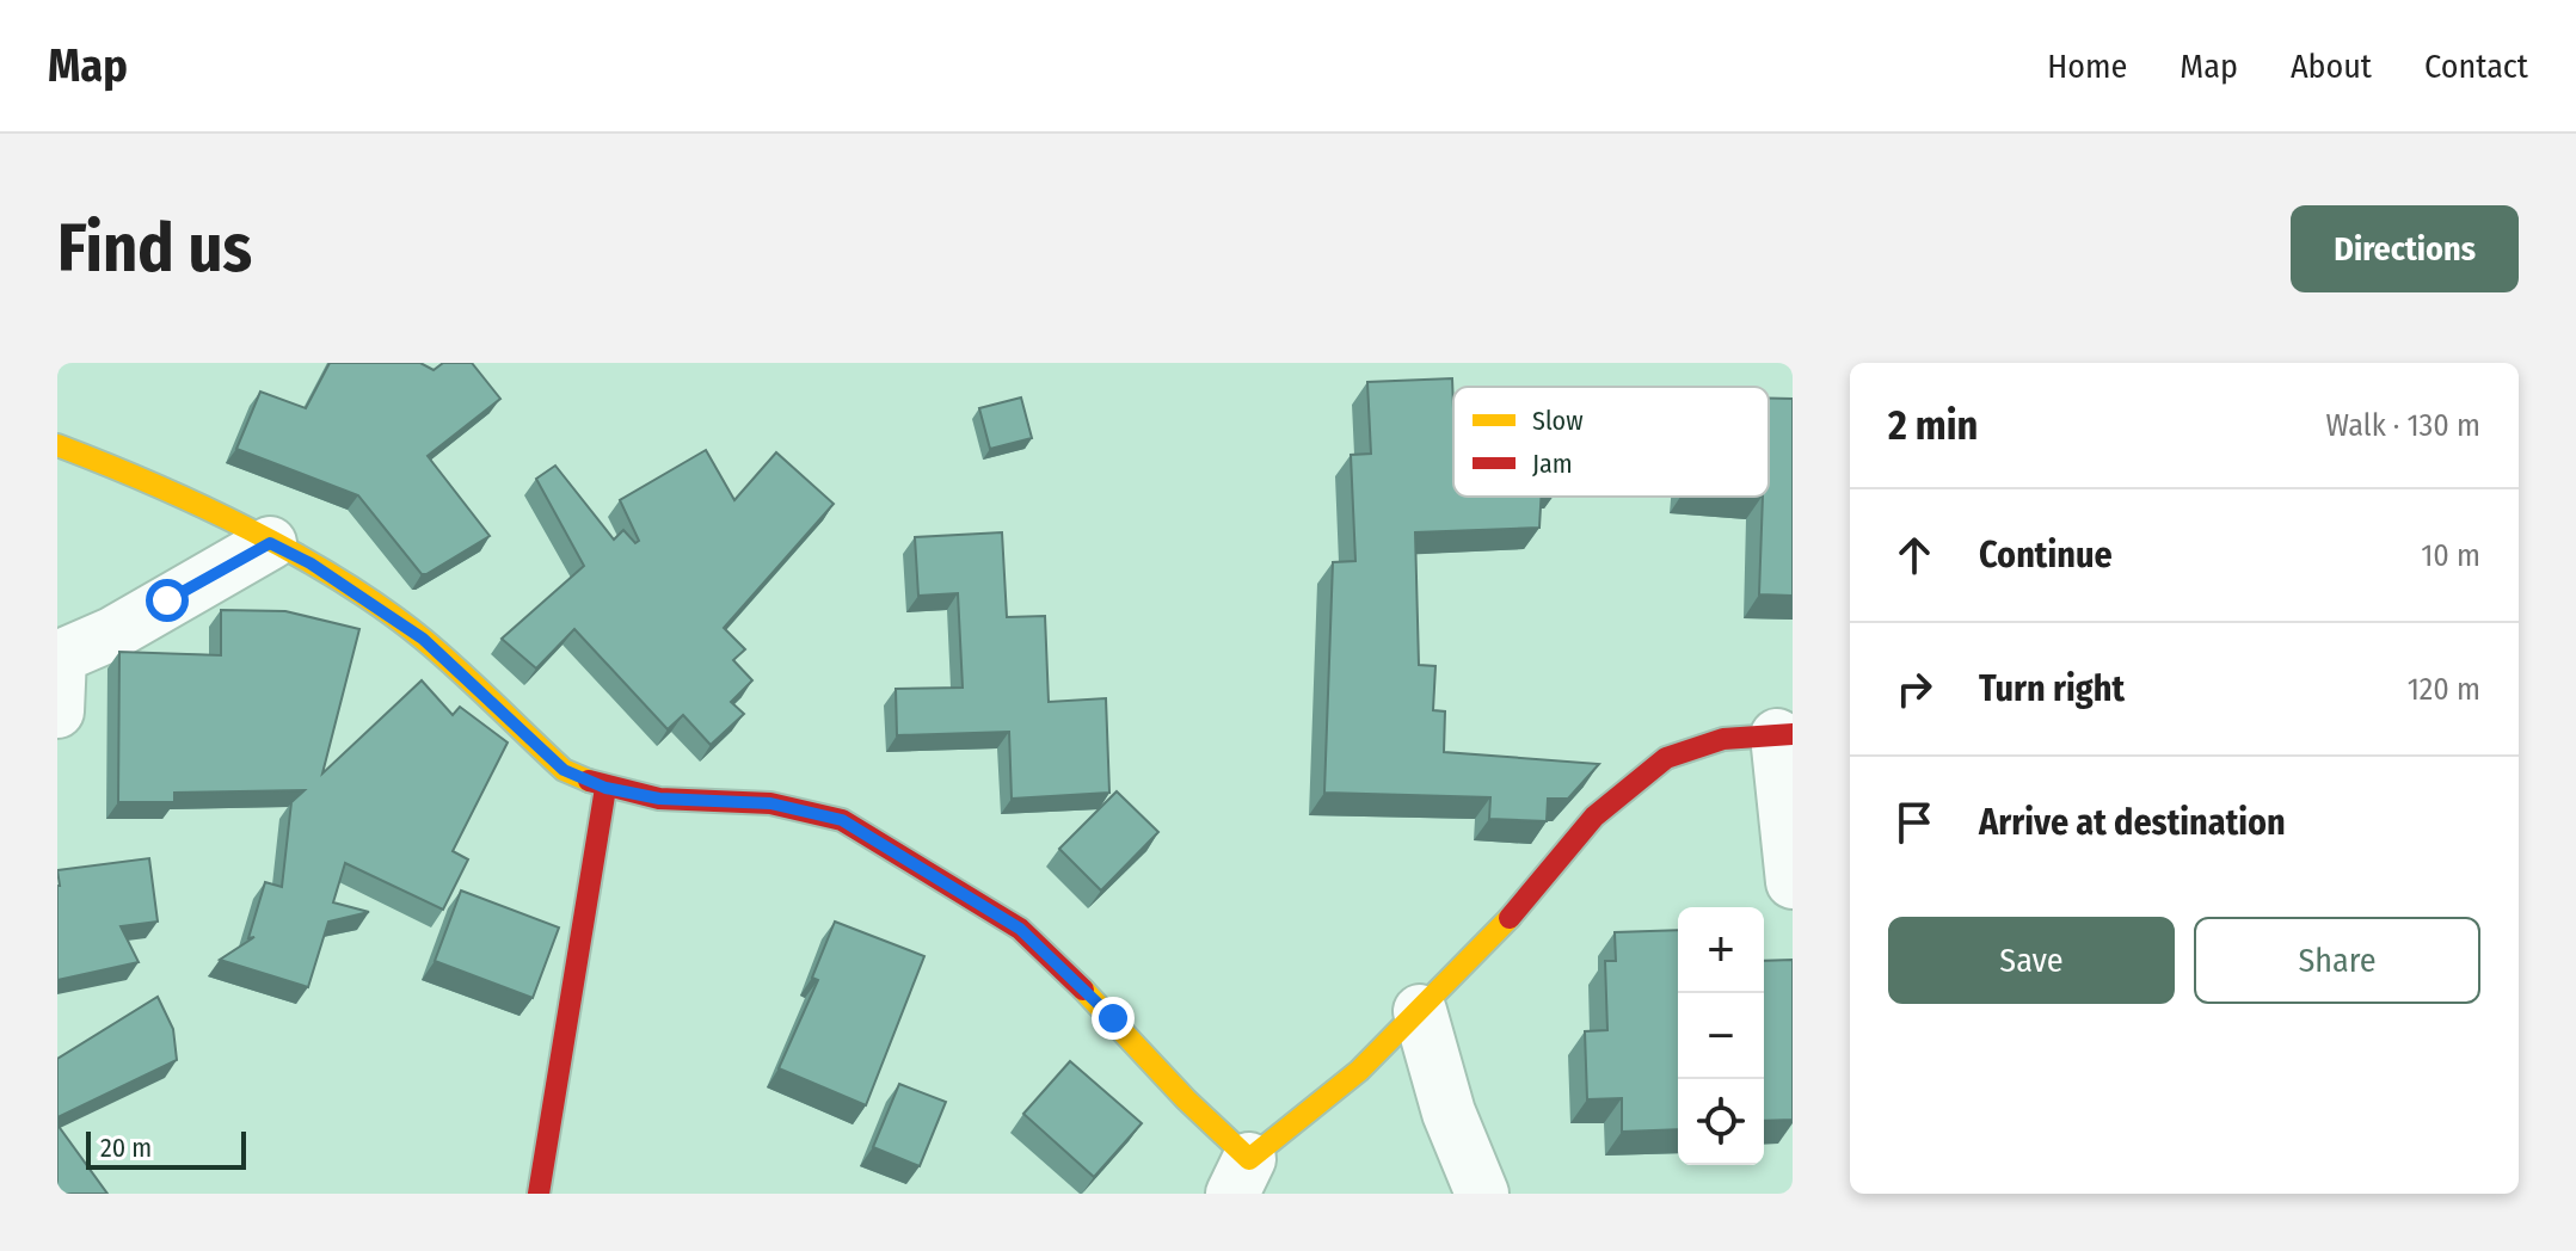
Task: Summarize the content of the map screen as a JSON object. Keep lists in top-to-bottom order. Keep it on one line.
{"legend":["Slow","Jam"],"scale_bar":"20 m","page":{"header":"Map","nav":["Home","Map","About","Contact"],"buttons":["Directions",["Save","Share"]],"title":"Find us","heading":["2 min","Walk · 130 m"],"list":[["Continue","10 m"],["Turn right","120 m"],"Arrive at destination"],"map_buttons":["+","−"],"scale":"20 m"}}
